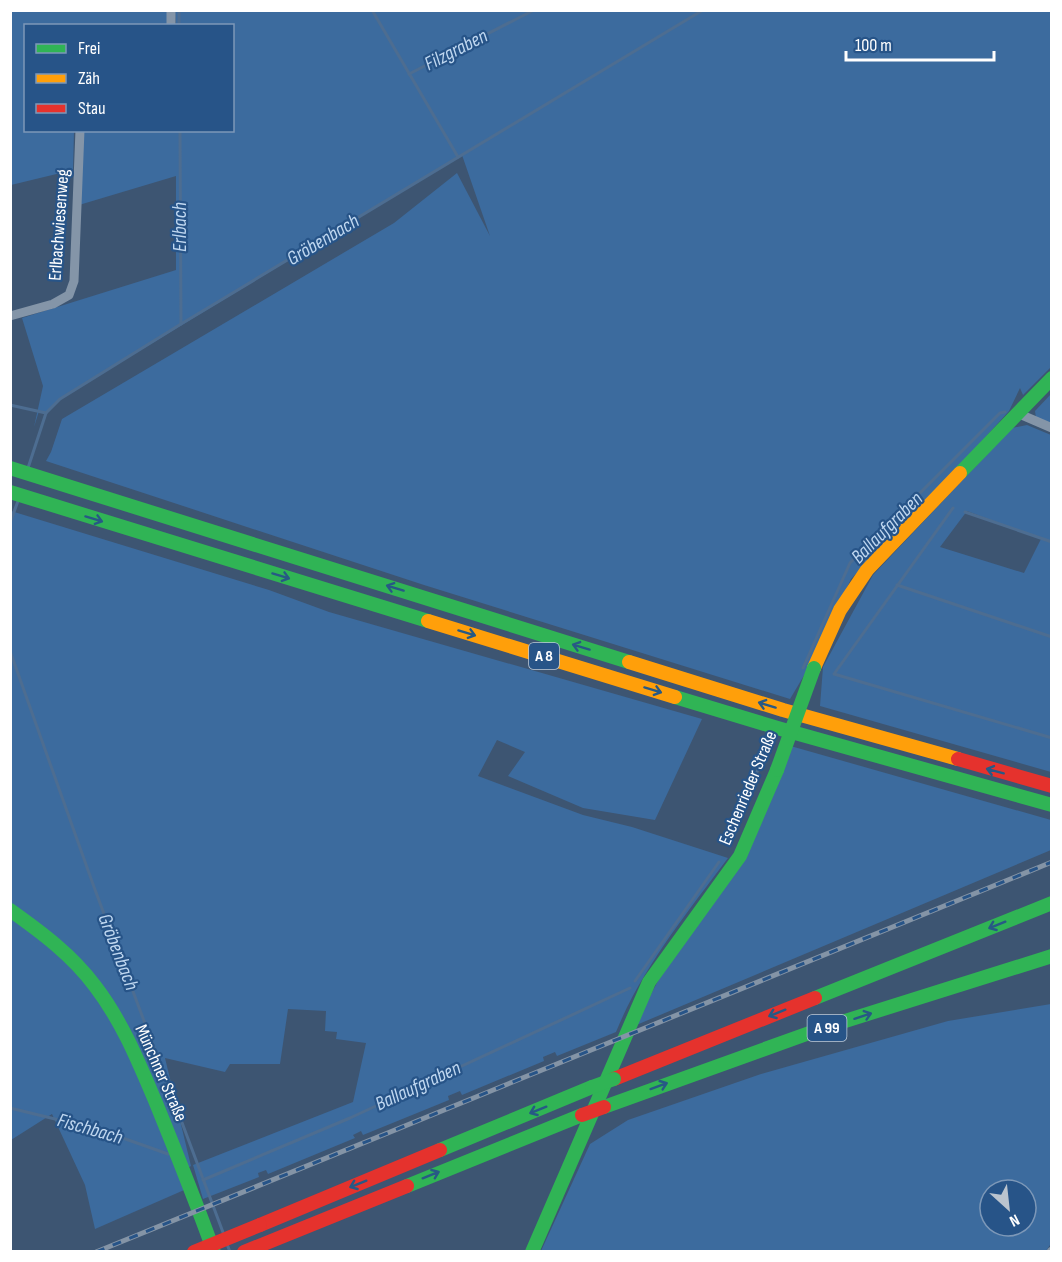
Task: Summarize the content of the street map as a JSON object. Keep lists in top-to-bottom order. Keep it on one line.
{"streets":{"main road":["A 8","Eschenrieder Straße","A 99","Münchner Straße"],"street":["Erlbachwiesenweg"]},"water":["Filzgraben","Erlbach","Gröbenbach","Ballaufgraben","Fischbach"],"legend":["Frei","Zäh","Stau"],"scale_bar":"100 m","north":"bottom right"}
